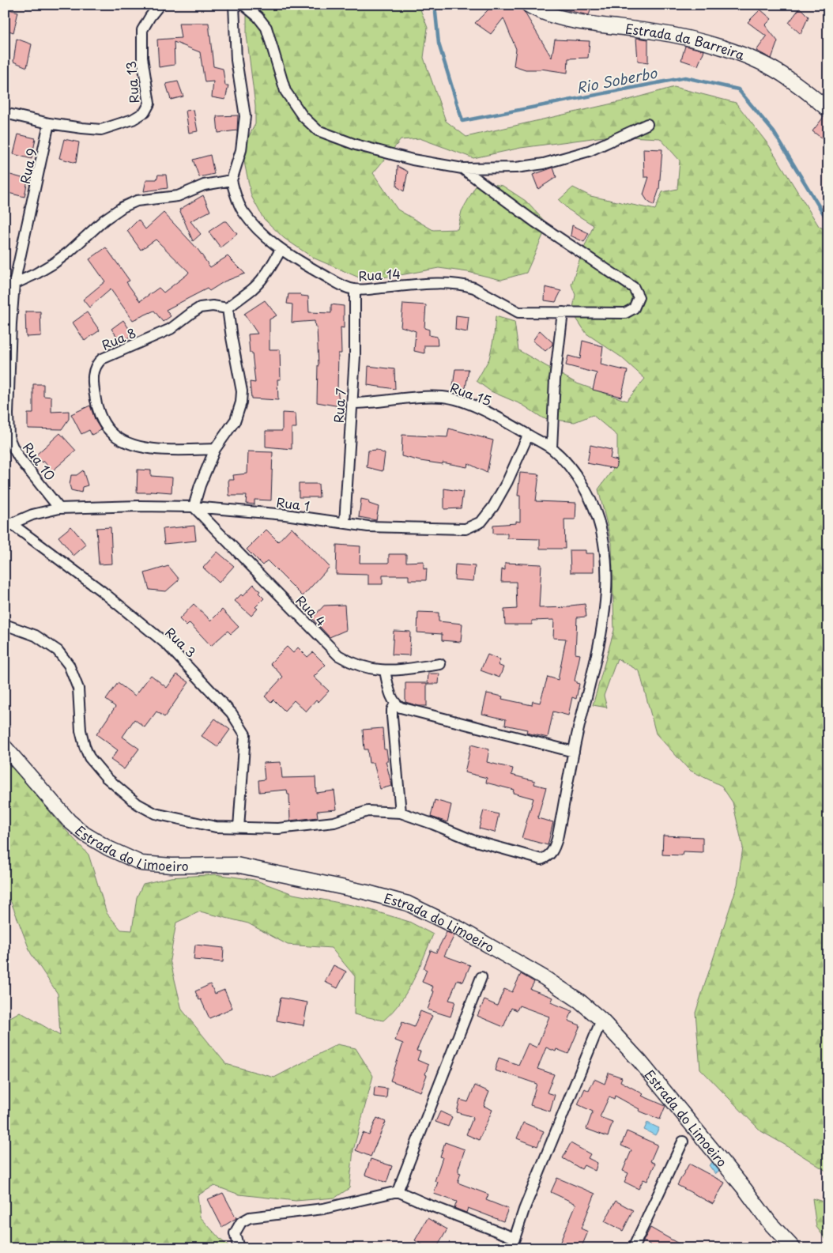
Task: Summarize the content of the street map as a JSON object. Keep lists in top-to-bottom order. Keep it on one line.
{"streets":{"street":["Estrada da Barreira","Rua 13","Rua 9","Rua 14","Rua 8","Rua 15","Rua 7","Rua 10","Rua 1","Rua 4","Rua 3","Estrada do Limoeiro"]},"crossings":[["Rua 13","Rua 9"],["Rua 9","Rua 10"],["Rua 14","Rua 7"],["Rua 15","Rua 7"],["Rua 15","Rua 1"],["Rua 7","Rua 1"],["Rua 10","Rua 1"],["Rua 1","Rua 4"],["Rua 1","Rua 3"]],"water":["Rio Soberbo"]}
